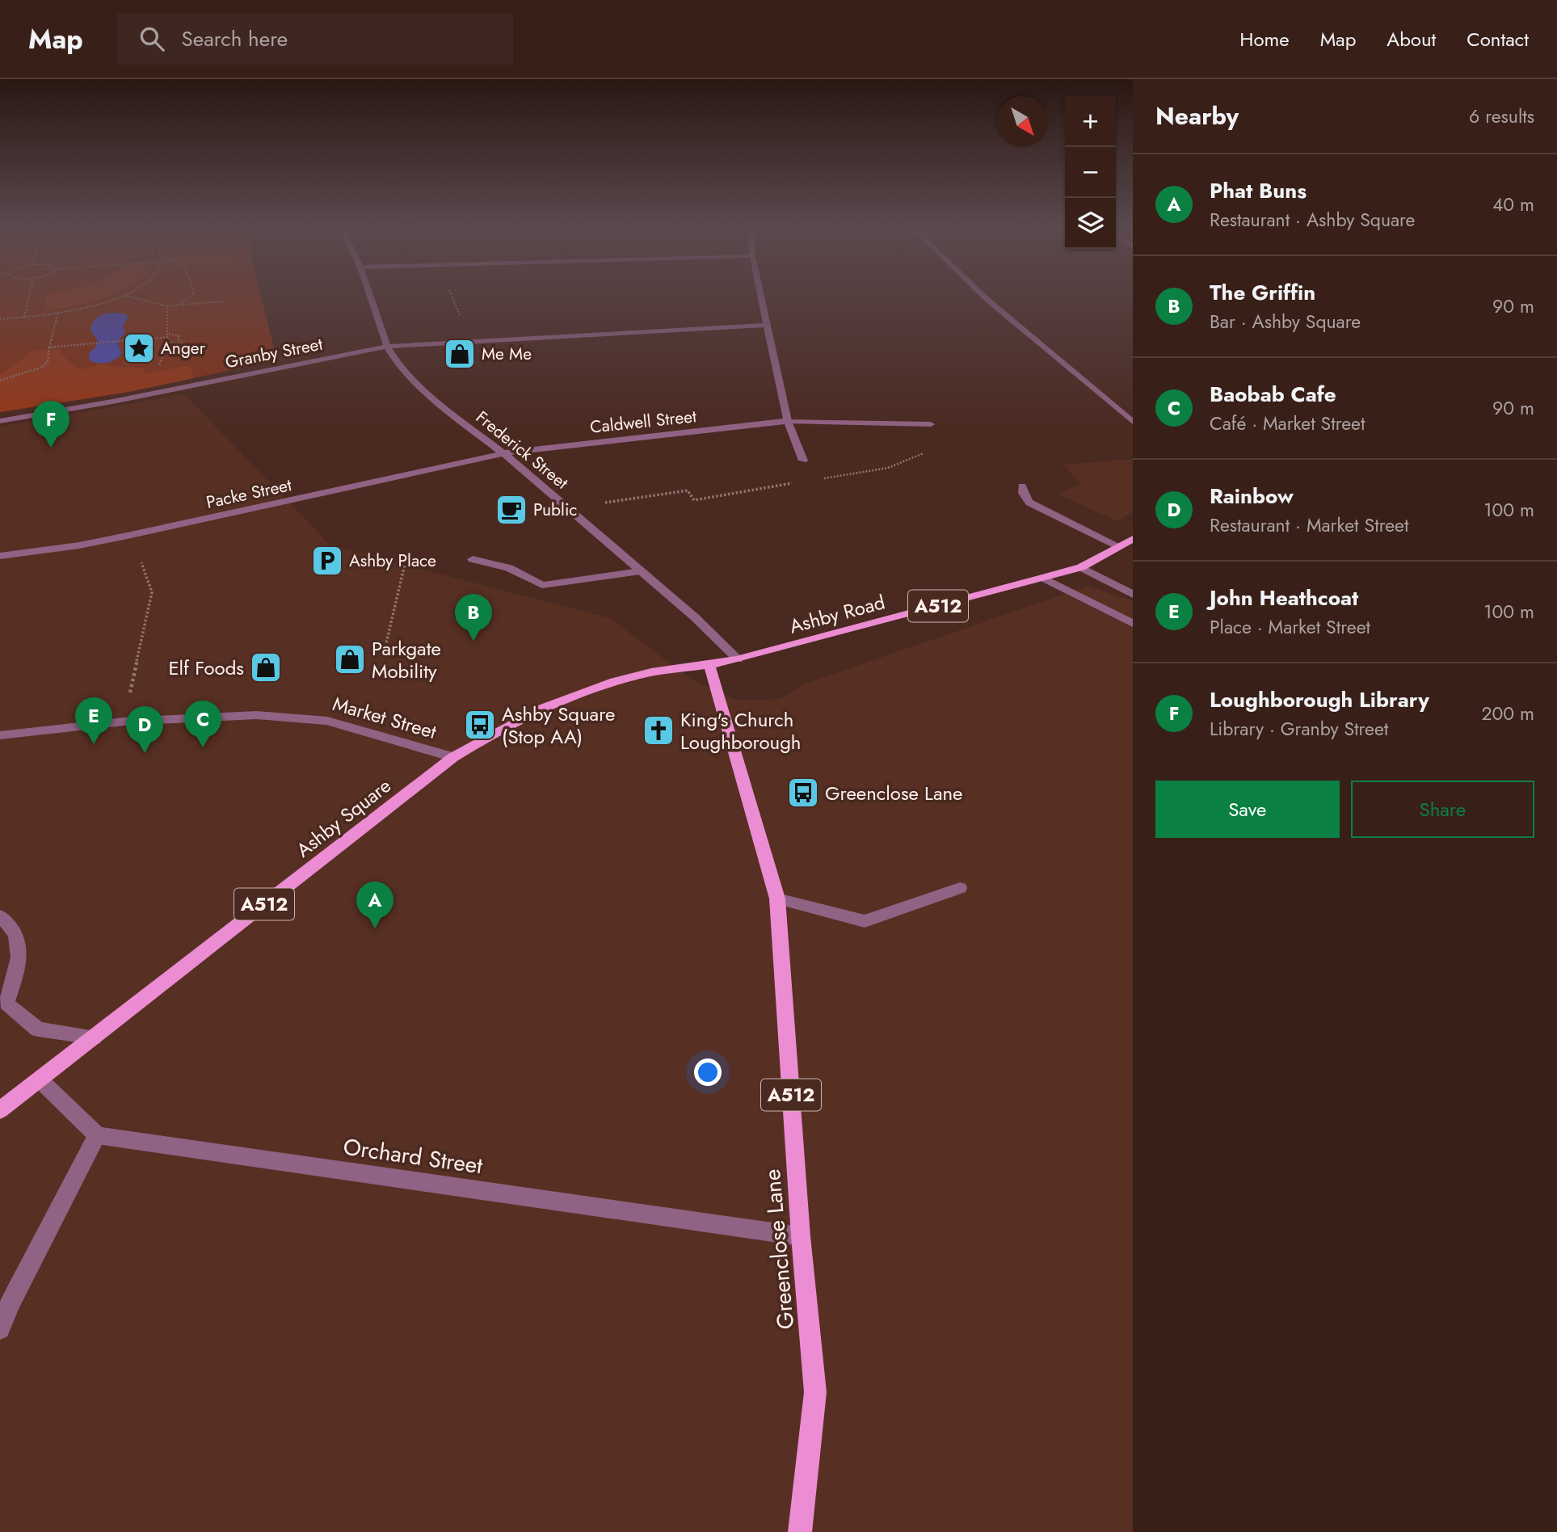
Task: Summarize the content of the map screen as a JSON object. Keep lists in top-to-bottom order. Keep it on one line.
{"streets":{"main road":["A512","Ashby Road","Ashby Square","Greenclose Lane"],"street":["Granby Street","Caldwell Street","Frederick Street","Packe Street","Market Street","Orchard Street"]},"crossings":[["Granby Street","Frederick Street"],["Caldwell Street","Frederick Street"],["Caldwell Street","Packe Street"],["Frederick Street","Packe Street"],["Frederick Street","Ashby Road"],["A512","Ashby Square"],["Ashby Road","Ashby Square"],["Ashby Road","Greenclose Lane"],["Market Street","Ashby Square"],["Ashby Square","Greenclose Lane"],["Orchard Street","Greenclose Lane"]],"places":{"place":["Anger"],"shop":["Me Me","Parkgate Mobility","Elf Foods"],"cafe":["Public"],"parking":["Ashby Place"],"bus stop":["Ashby Square (Stop AA)","Greenclose Lane"],"church":["King's Church Loughborough"]},"north":"bottom right","page":{"header":"Map","search":"Search here","nav":["Home","Map","About","Contact"],"heading":["Nearby","6 results"],"map_buttons":["+","−"],"list":[{"mark":"A","name":"Phat Buns","note":"Restaurant · Ashby Square","value":"40 m"},{"mark":"B","name":"The Griffin","note":"Bar · Ashby Square","value":"90 m"},{"mark":"C","name":"Baobab Cafe","note":"Café · Market Street","value":"90 m"},{"mark":"D","name":"Rainbow","note":"Restaurant · Market Street","value":"100 m"},{"mark":"E","name":"John Heathcoat","note":"Place · Market Street","value":"100 m"},{"mark":"F","name":"Loughborough Library","note":"Library · Granby Street","value":"200 m"}],"pins":["F","B","E","C","D","A"],"buttons":["Save","Share"]}}
